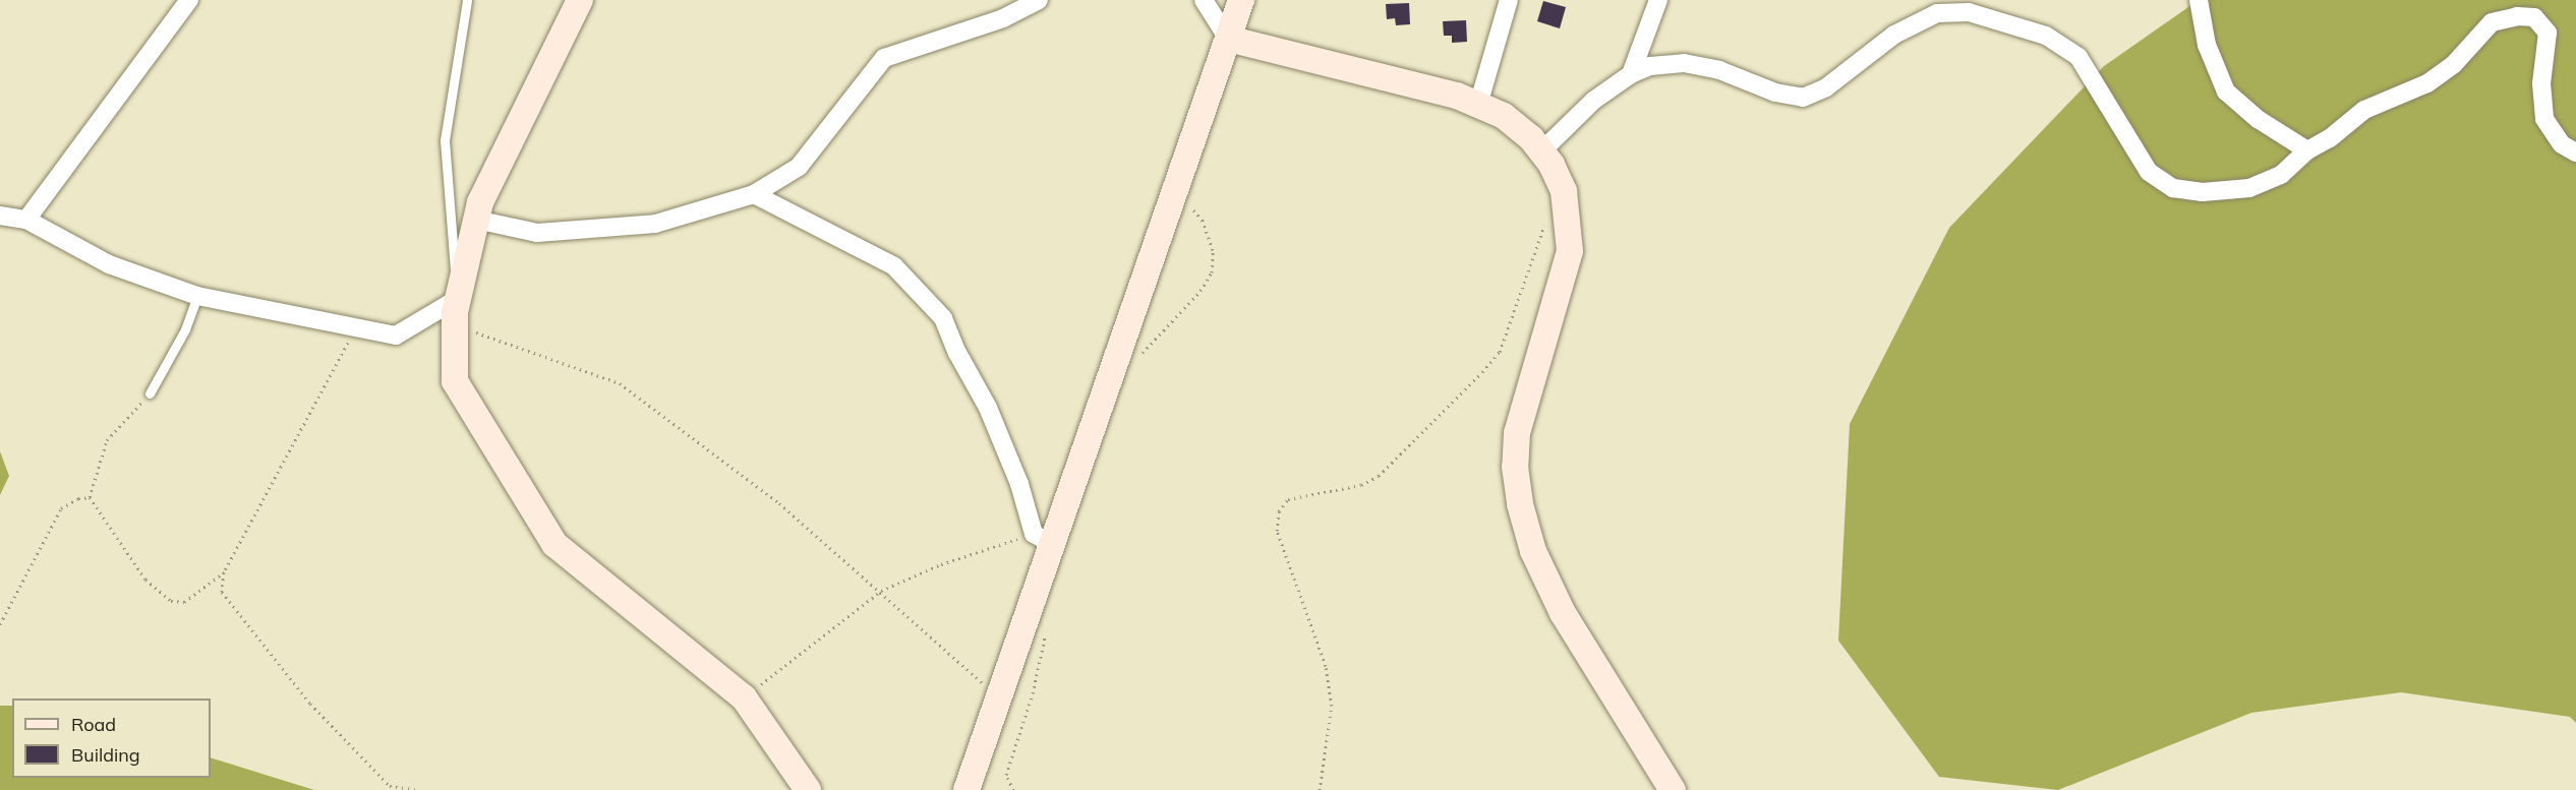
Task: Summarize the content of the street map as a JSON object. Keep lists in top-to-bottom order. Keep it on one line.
{"legend":["Road","Building"]}
